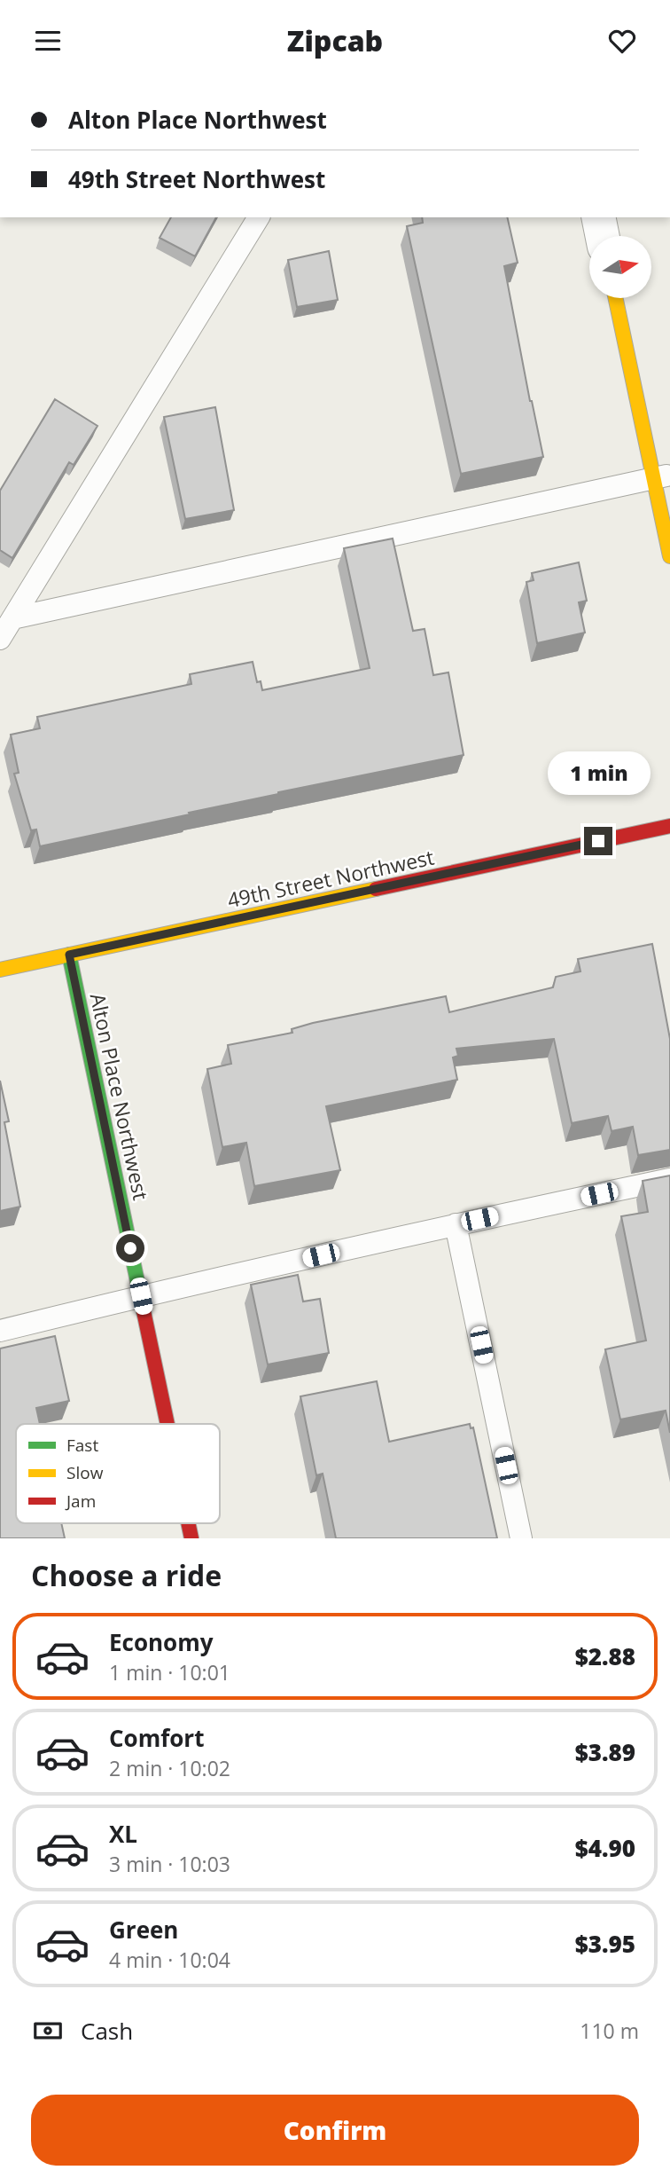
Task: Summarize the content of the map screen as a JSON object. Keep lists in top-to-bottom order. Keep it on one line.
{"streets":{"street":["49th Street Northwest","Alton Place Northwest"]},"crossings":[["49th Street Northwest","Alton Place Northwest"]],"legend":["Fast","Slow","Jam"],"north":"right","page":{"header":"Zipcab","banner":["Alton Place Northwest","49th Street Northwest"],"bubble":"1 min","heading":"Choose a ride","list":[{"name":"Economy","note":"1 min · 10:01","value":"$2.88"},{"name":"Comfort","note":"2 min · 10:02","value":"$3.89"},{"name":"XL","note":"3 min · 10:03","value":"$4.90"},{"name":"Green","note":"4 min · 10:04","value":"$3.95"}],"pay":["Cash","110 m"],"buttons":"Confirm"}}
